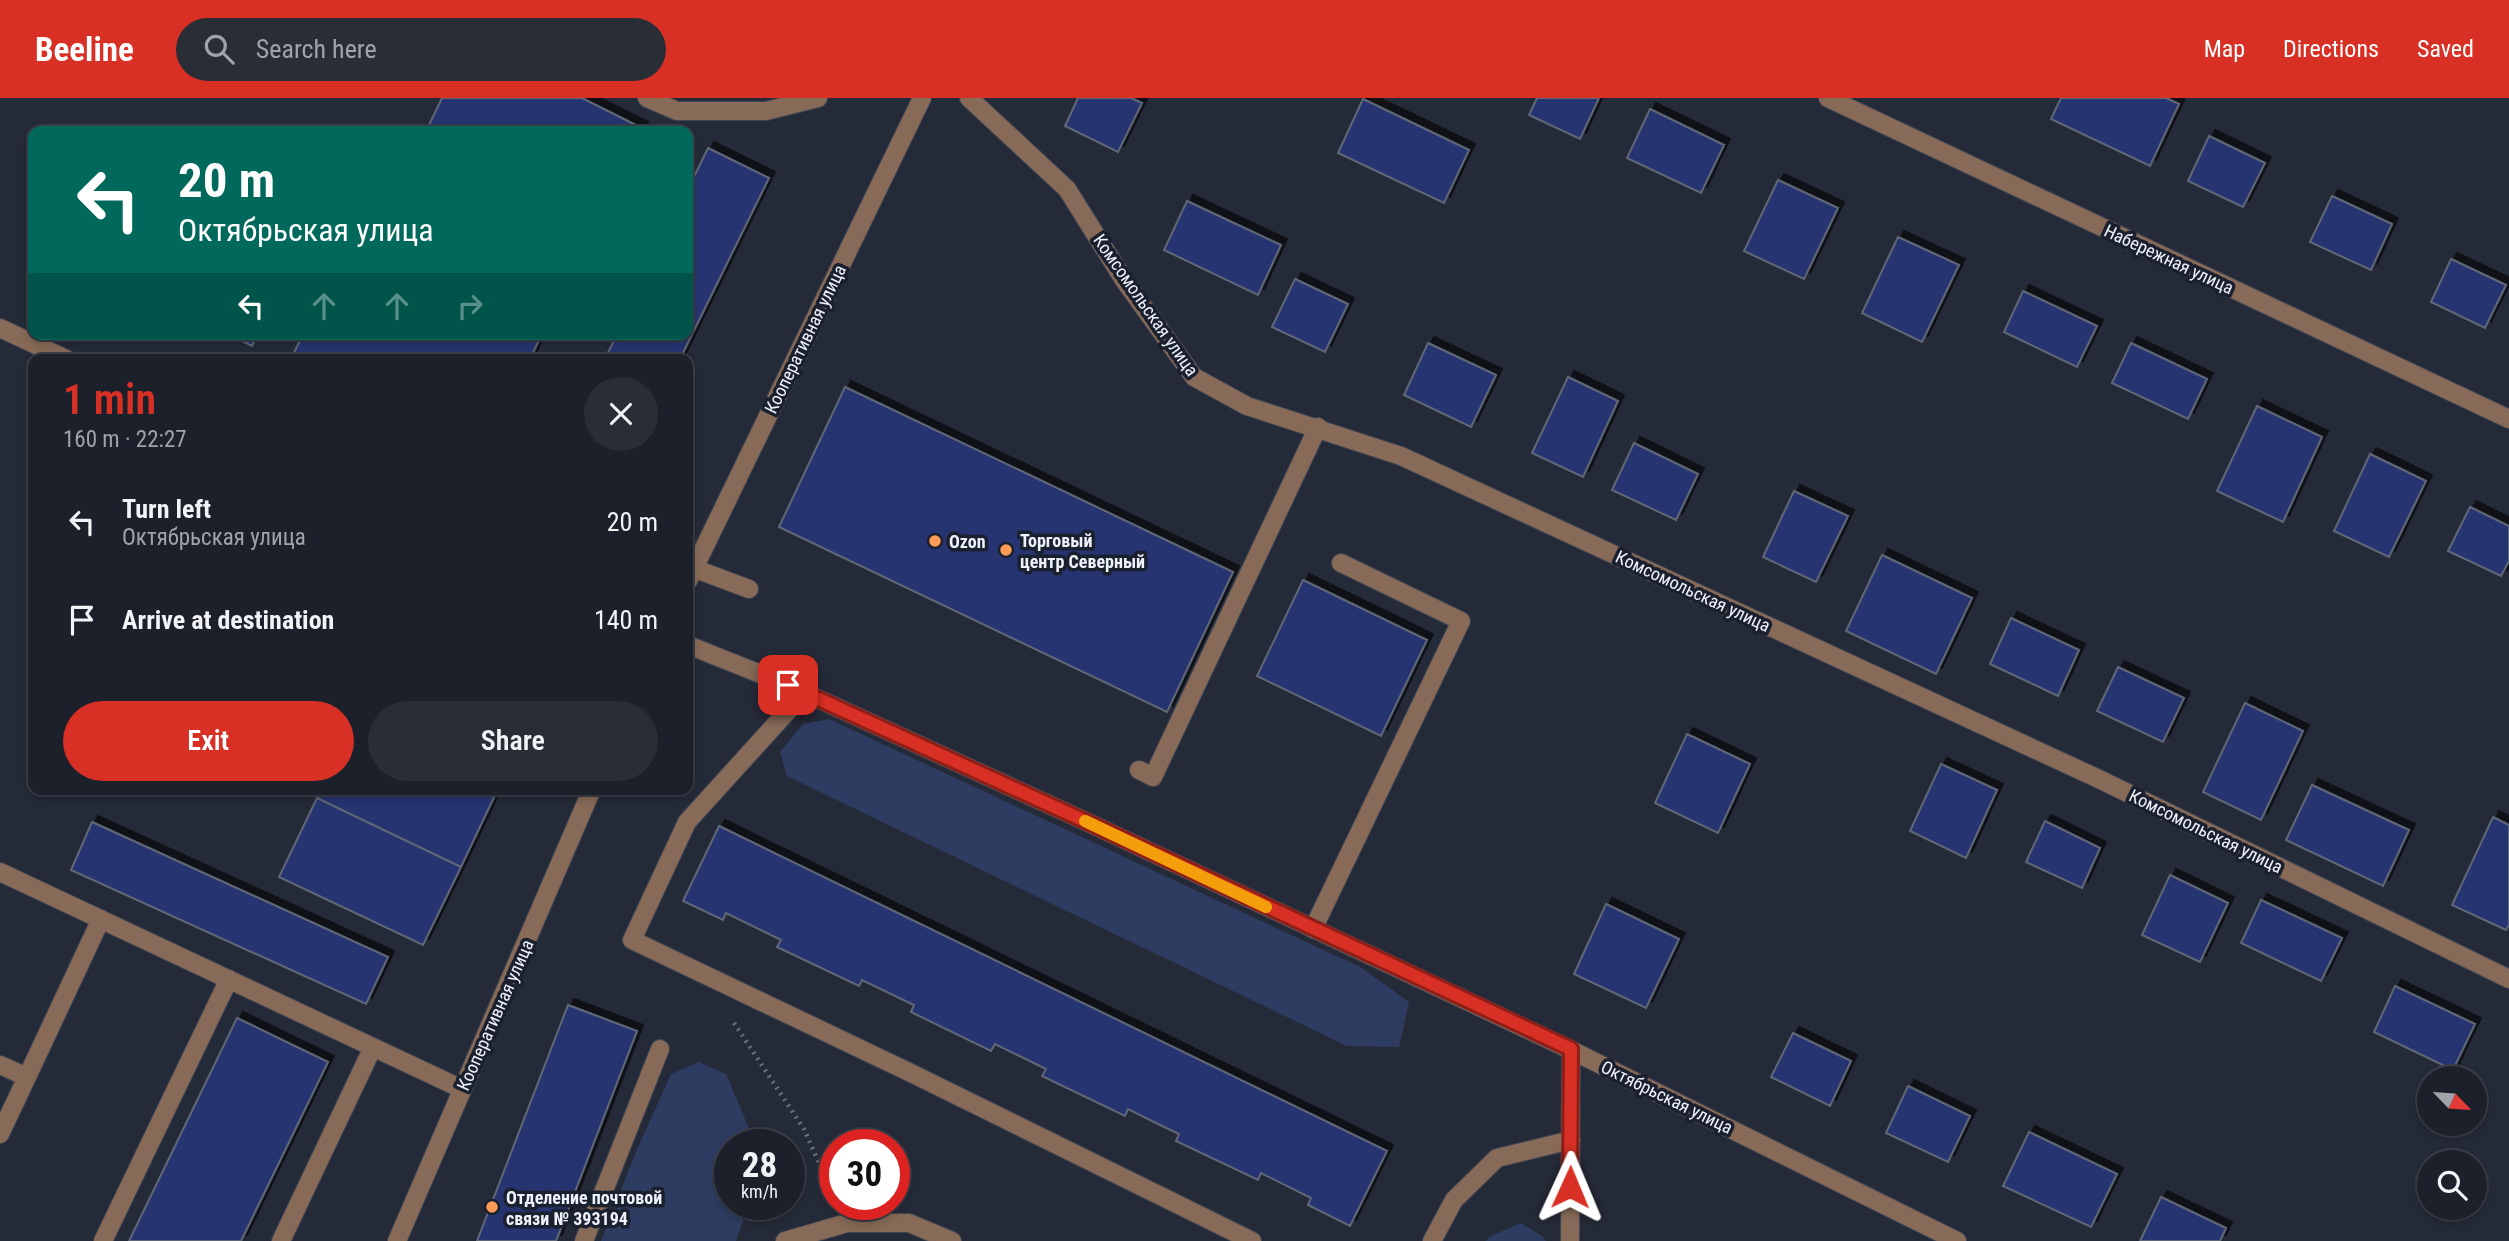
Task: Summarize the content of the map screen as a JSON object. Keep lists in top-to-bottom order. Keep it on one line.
{"streets":{"street":["Набережная улица","Комсомольская улица","Кооперативная улица","Октябрьская улица"]},"places":["Ozon","Торговый центр Северный","Отделение почтовой связи № 393194"],"north":"bottom right","page":{"header":"Beeline","search":"Search here","nav":["Map","Directions","Saved"],"turn":["20 m","Октябрьская улица"],"heading":["1 min","160 m · 22:27"],"list":[{"name":"Turn left","note":"Октябрьская улица","value":"20 m"},{"name":"Arrive at destination","value":"140 m"}],"buttons":["Exit","Share"],"speed":"28 km/h","limit":"30"}}
